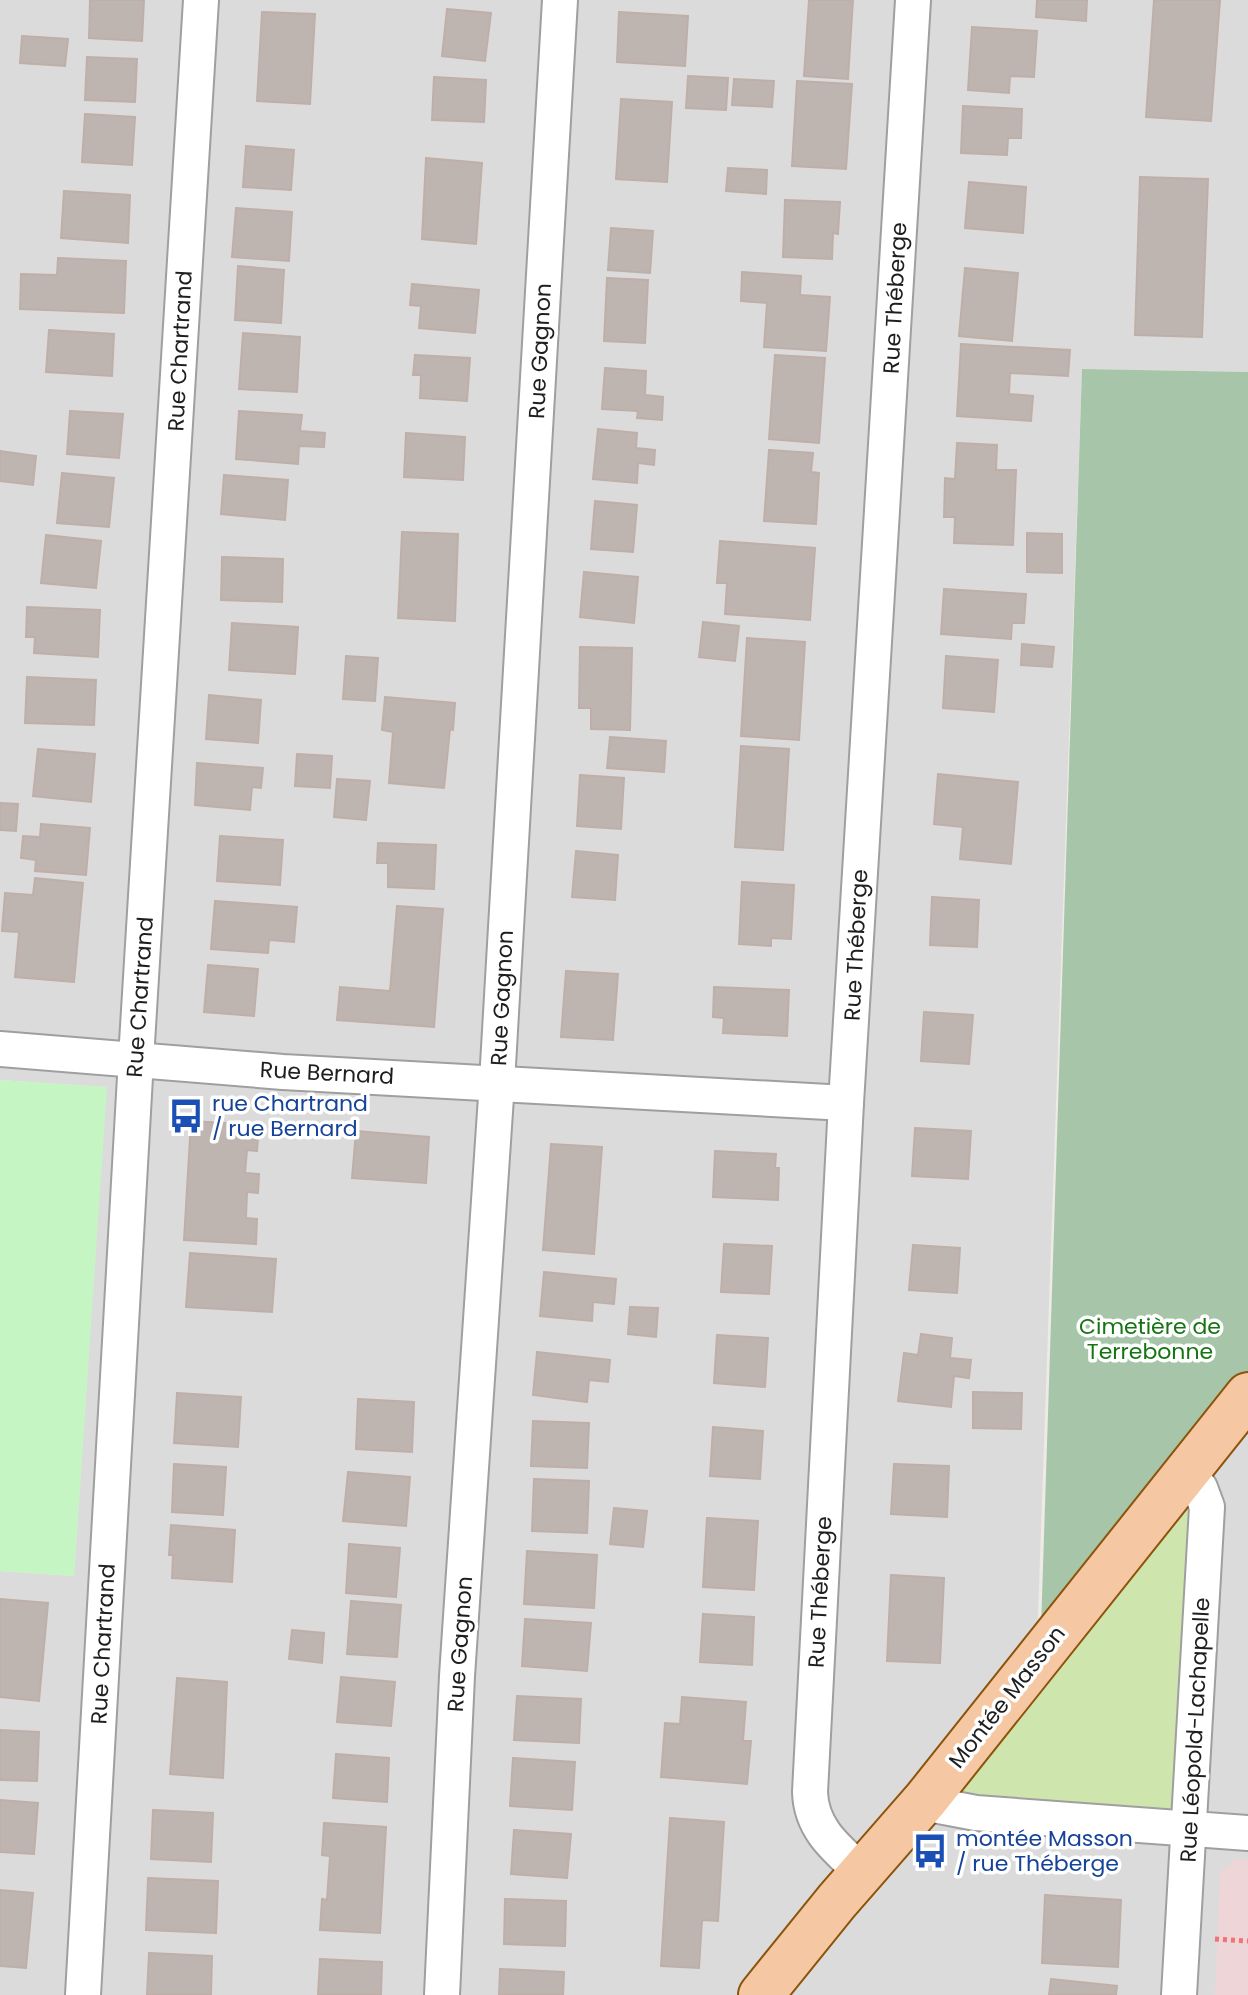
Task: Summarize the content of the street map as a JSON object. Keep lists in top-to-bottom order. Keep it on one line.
{"streets":{"main road":["Montée Masson"],"street":["Rue Théberge","Rue Chartrand","Rue Gagnon","Rue Bernard","Rue Léopold-Lachapelle"]},"crossings":[["Rue Théberge","Rue Bernard"],["Rue Théberge","Montée Masson"],["Rue Chartrand","Rue Bernard"],["Rue Gagnon","Rue Bernard"],["Montée Masson","Rue Léopold-Lachapelle"]],"parks":["Cimetière de Terrebonne"],"places":{"bus stop":["rue Chartrand / rue Bernard","montée Masson / rue Théberge"]}}
